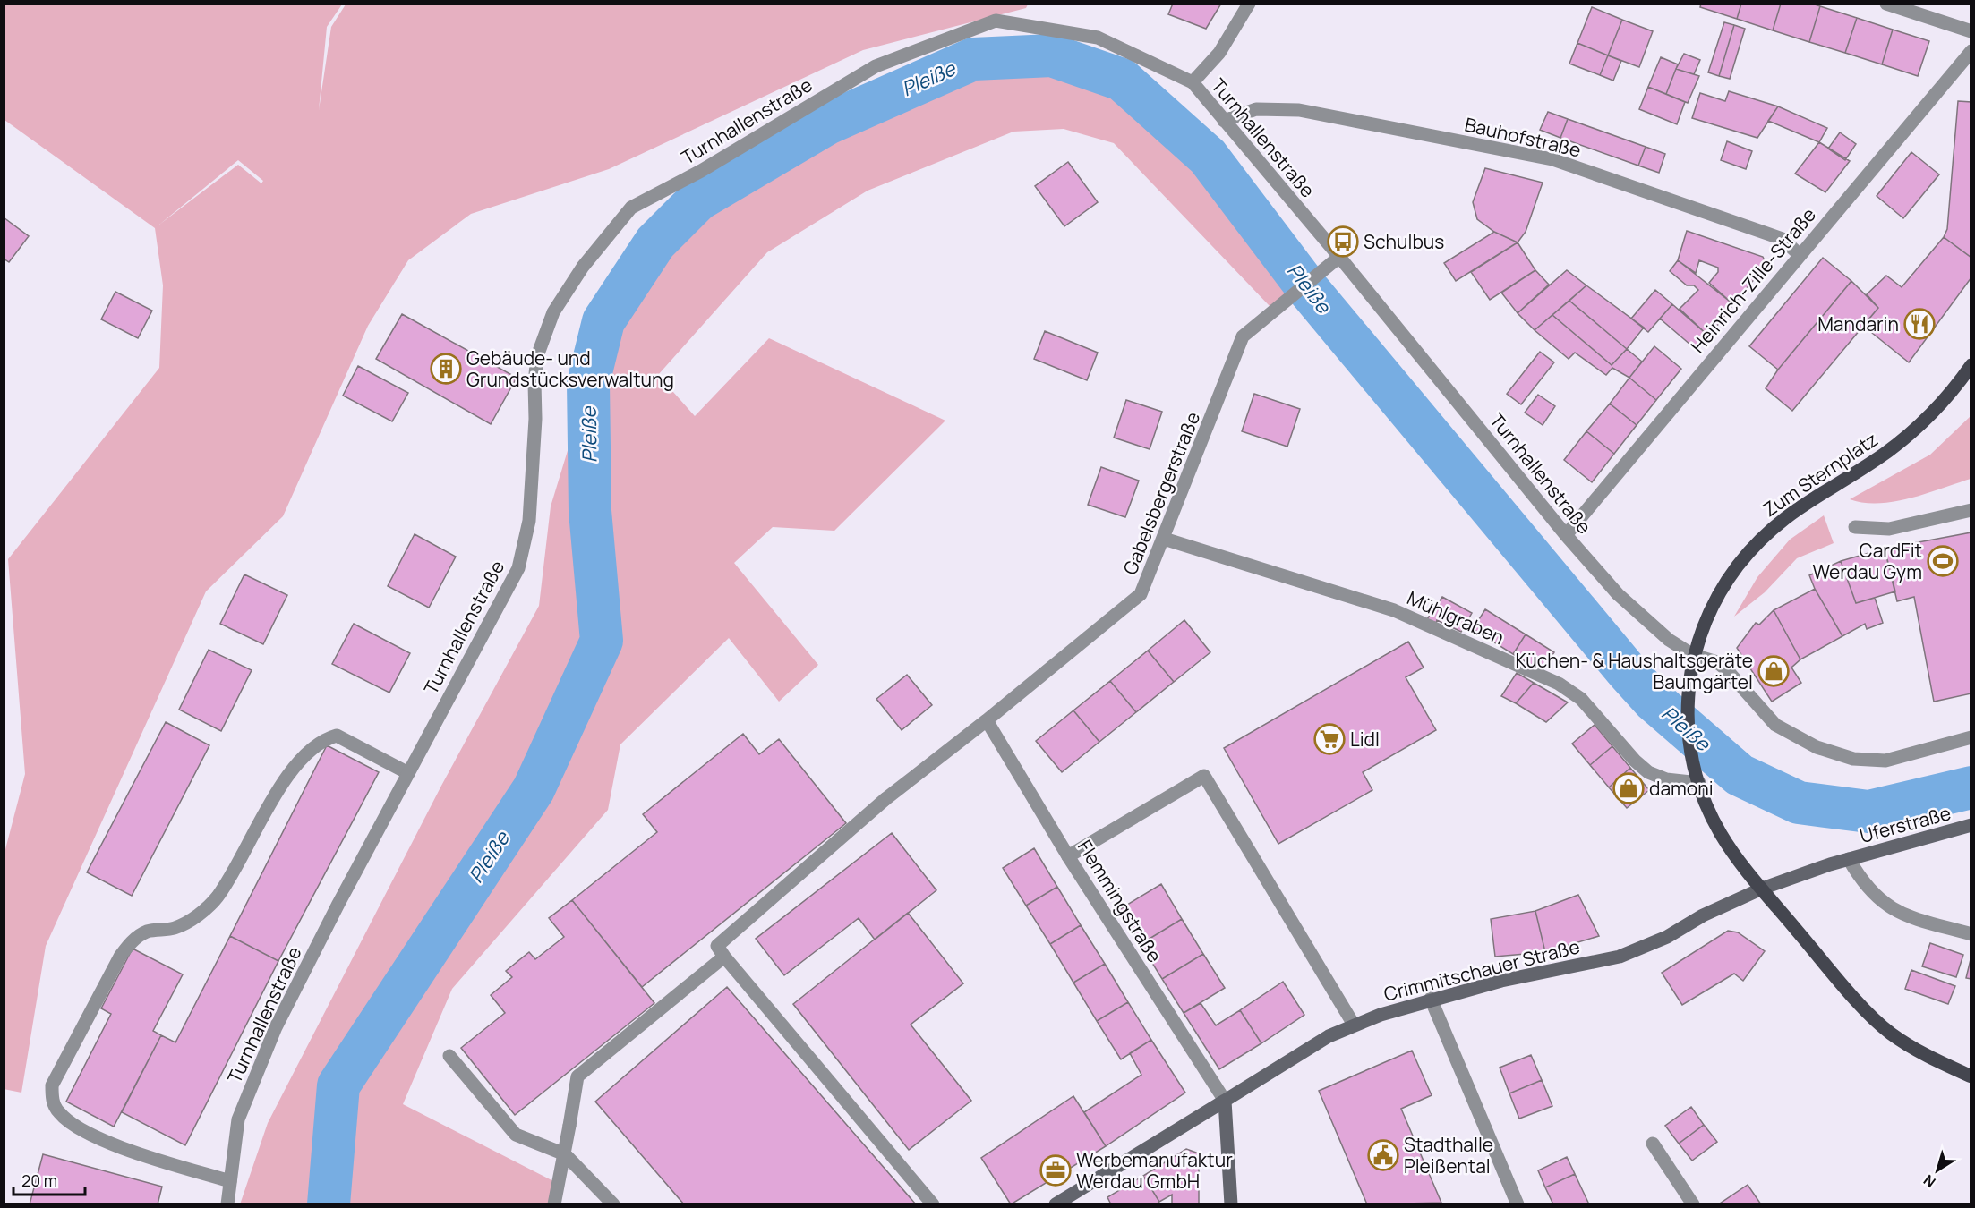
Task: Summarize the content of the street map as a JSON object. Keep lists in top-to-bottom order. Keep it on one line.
{"streets":{"main road":["Zum Sternplatz"],"street":["Turnhallenstraße","Bauhofstraße","Heinrich-Zille-Straße","Gabelsbergerstraße","Mühlgraben","Uferstraße","Flemmingstraße","Crimmitschauer Straße"]},"crossings":[["Turnhallenstraße","Bauhofstraße"],["Turnhallenstraße","Heinrich-Zille-Straße"],["Turnhallenstraße","Zum Sternplatz"],["Turnhallenstraße","Gabelsbergerstraße"],["Bauhofstraße","Heinrich-Zille-Straße"],["Zum Sternplatz","Mühlgraben"],["Zum Sternplatz","Uferstraße"],["Zum Sternplatz","Crimmitschauer Straße"],["Gabelsbergerstraße","Mühlgraben"],["Gabelsbergerstraße","Flemmingstraße"],["Uferstraße","Crimmitschauer Straße"],["Flemmingstraße","Crimmitschauer Straße"]],"water":["Pleiße"],"places":{"bus stop":["Schulbus"],"restaurant":["Mandarin"],"building":["Gebäude- und Grundstücksverwaltung"],"sports":["CardFit Werdau Gym"],"shop":["Küchen- & Haushaltsgeräte Baumgärtel","damoni"],"supermarket":["Lidl"],"public building":["Stadthalle Pleißental"],"office":["Werbemanufaktur Werdau GmbH"]},"scale_bar":"20 m","north":"bottom left"}
